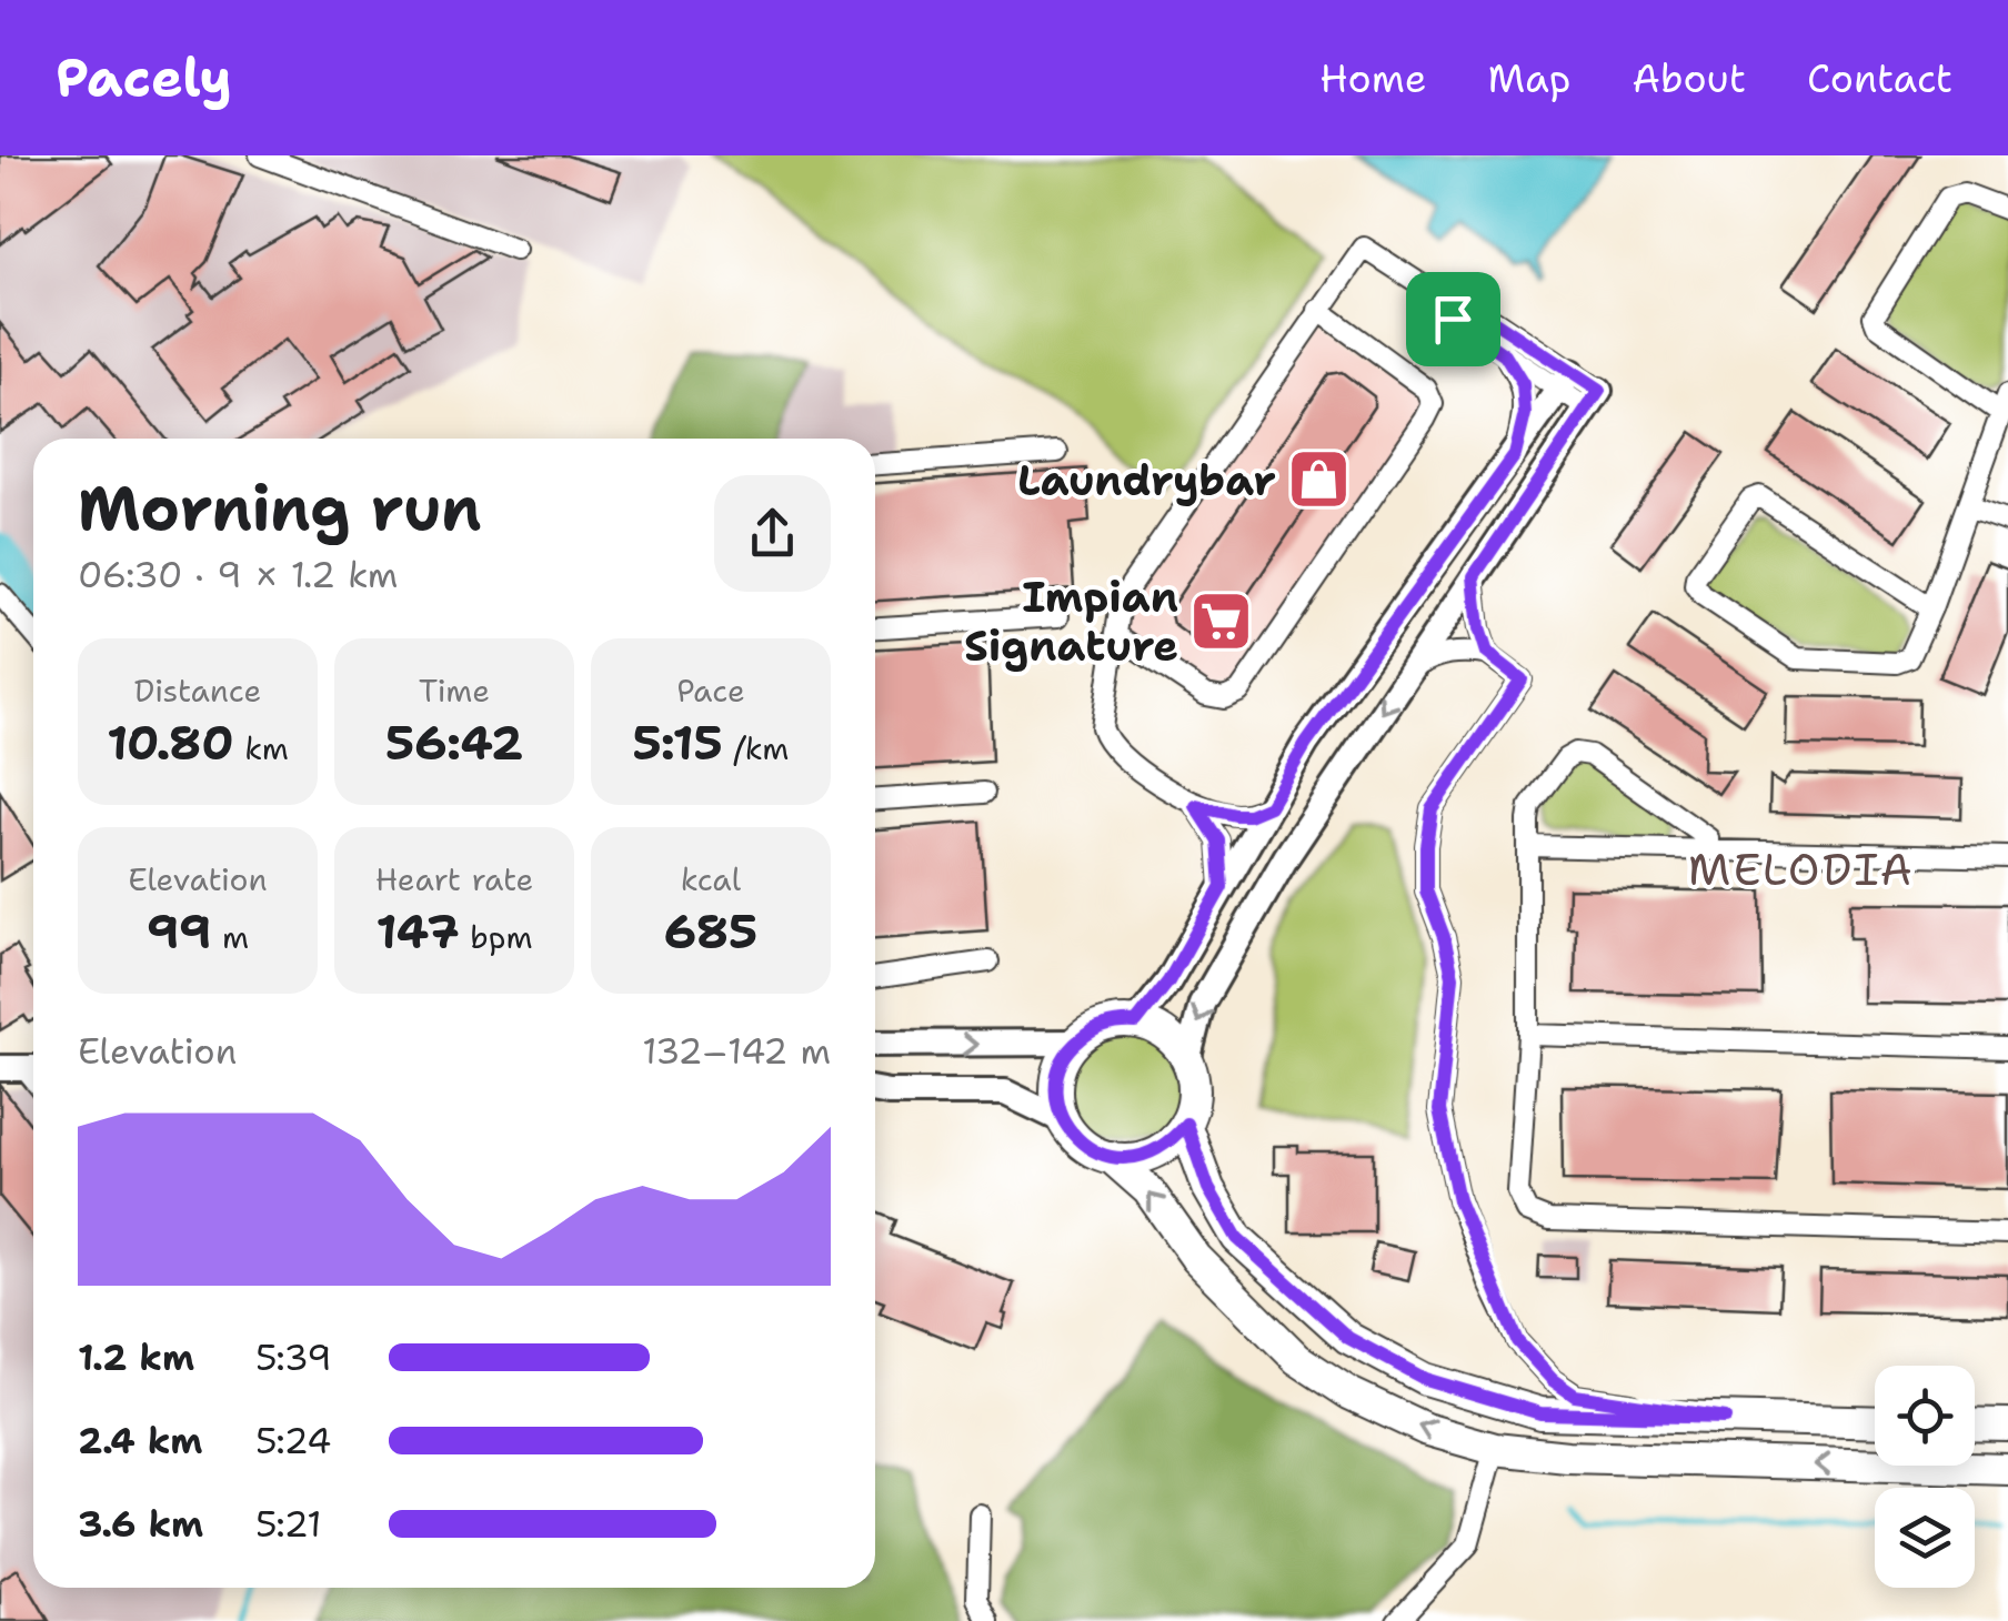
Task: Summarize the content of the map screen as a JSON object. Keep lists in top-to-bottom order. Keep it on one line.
{"districts":["MELODIA"],"places":{"shop":["Laundrybar"],"supermarket":["Impian Signature"]},"page":{"header":"Pacely","nav":["Home","Map","About","Contact"],"heading":["Morning run","06:30 · 9 × 1.2 km"],"stats":[["Distance","10.80 km"],["Time","56:42"],["Pace","5:15 /km"],["Elevation","99 m"],["Heart rate","147 bpm"],["kcal","685"]],"chart":["Elevation","132–142 m"],"list":[{"name":"1.2 km","note":"5:39"},{"name":"2.4 km","note":"5:24"},{"name":"3.6 km","note":"5:21"}]}}
